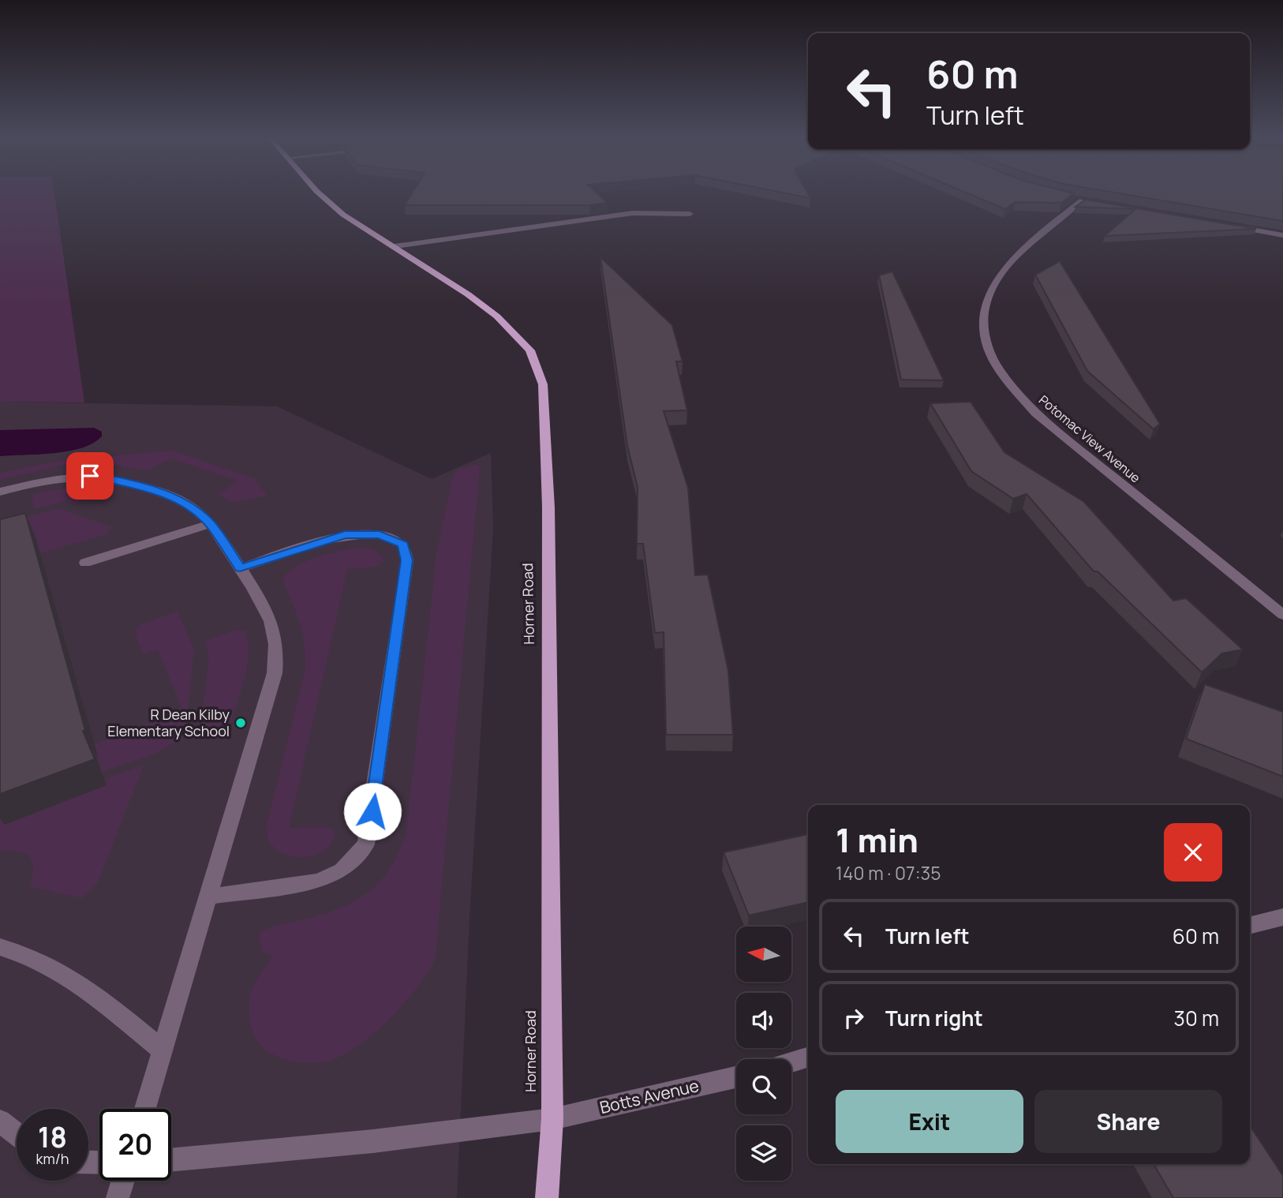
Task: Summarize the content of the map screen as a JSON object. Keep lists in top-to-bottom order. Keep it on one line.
{"streets":{"main road":["Horner Road"],"street":["Potomac View Avenue","Botts Avenue"]},"crossings":[["Horner Road","Botts Avenue"]],"places":["R Dean Kilby Elementary School"],"north":"left","page":{"turn":["60 m","Turn left"],"heading":["1 min","140 m · 07:35"],"list":[{"name":"Turn left","value":"60 m"},{"name":"Turn right","value":"30 m"}],"buttons":["Exit","Share"],"speed":"18 km/h","limit":"20"}}
